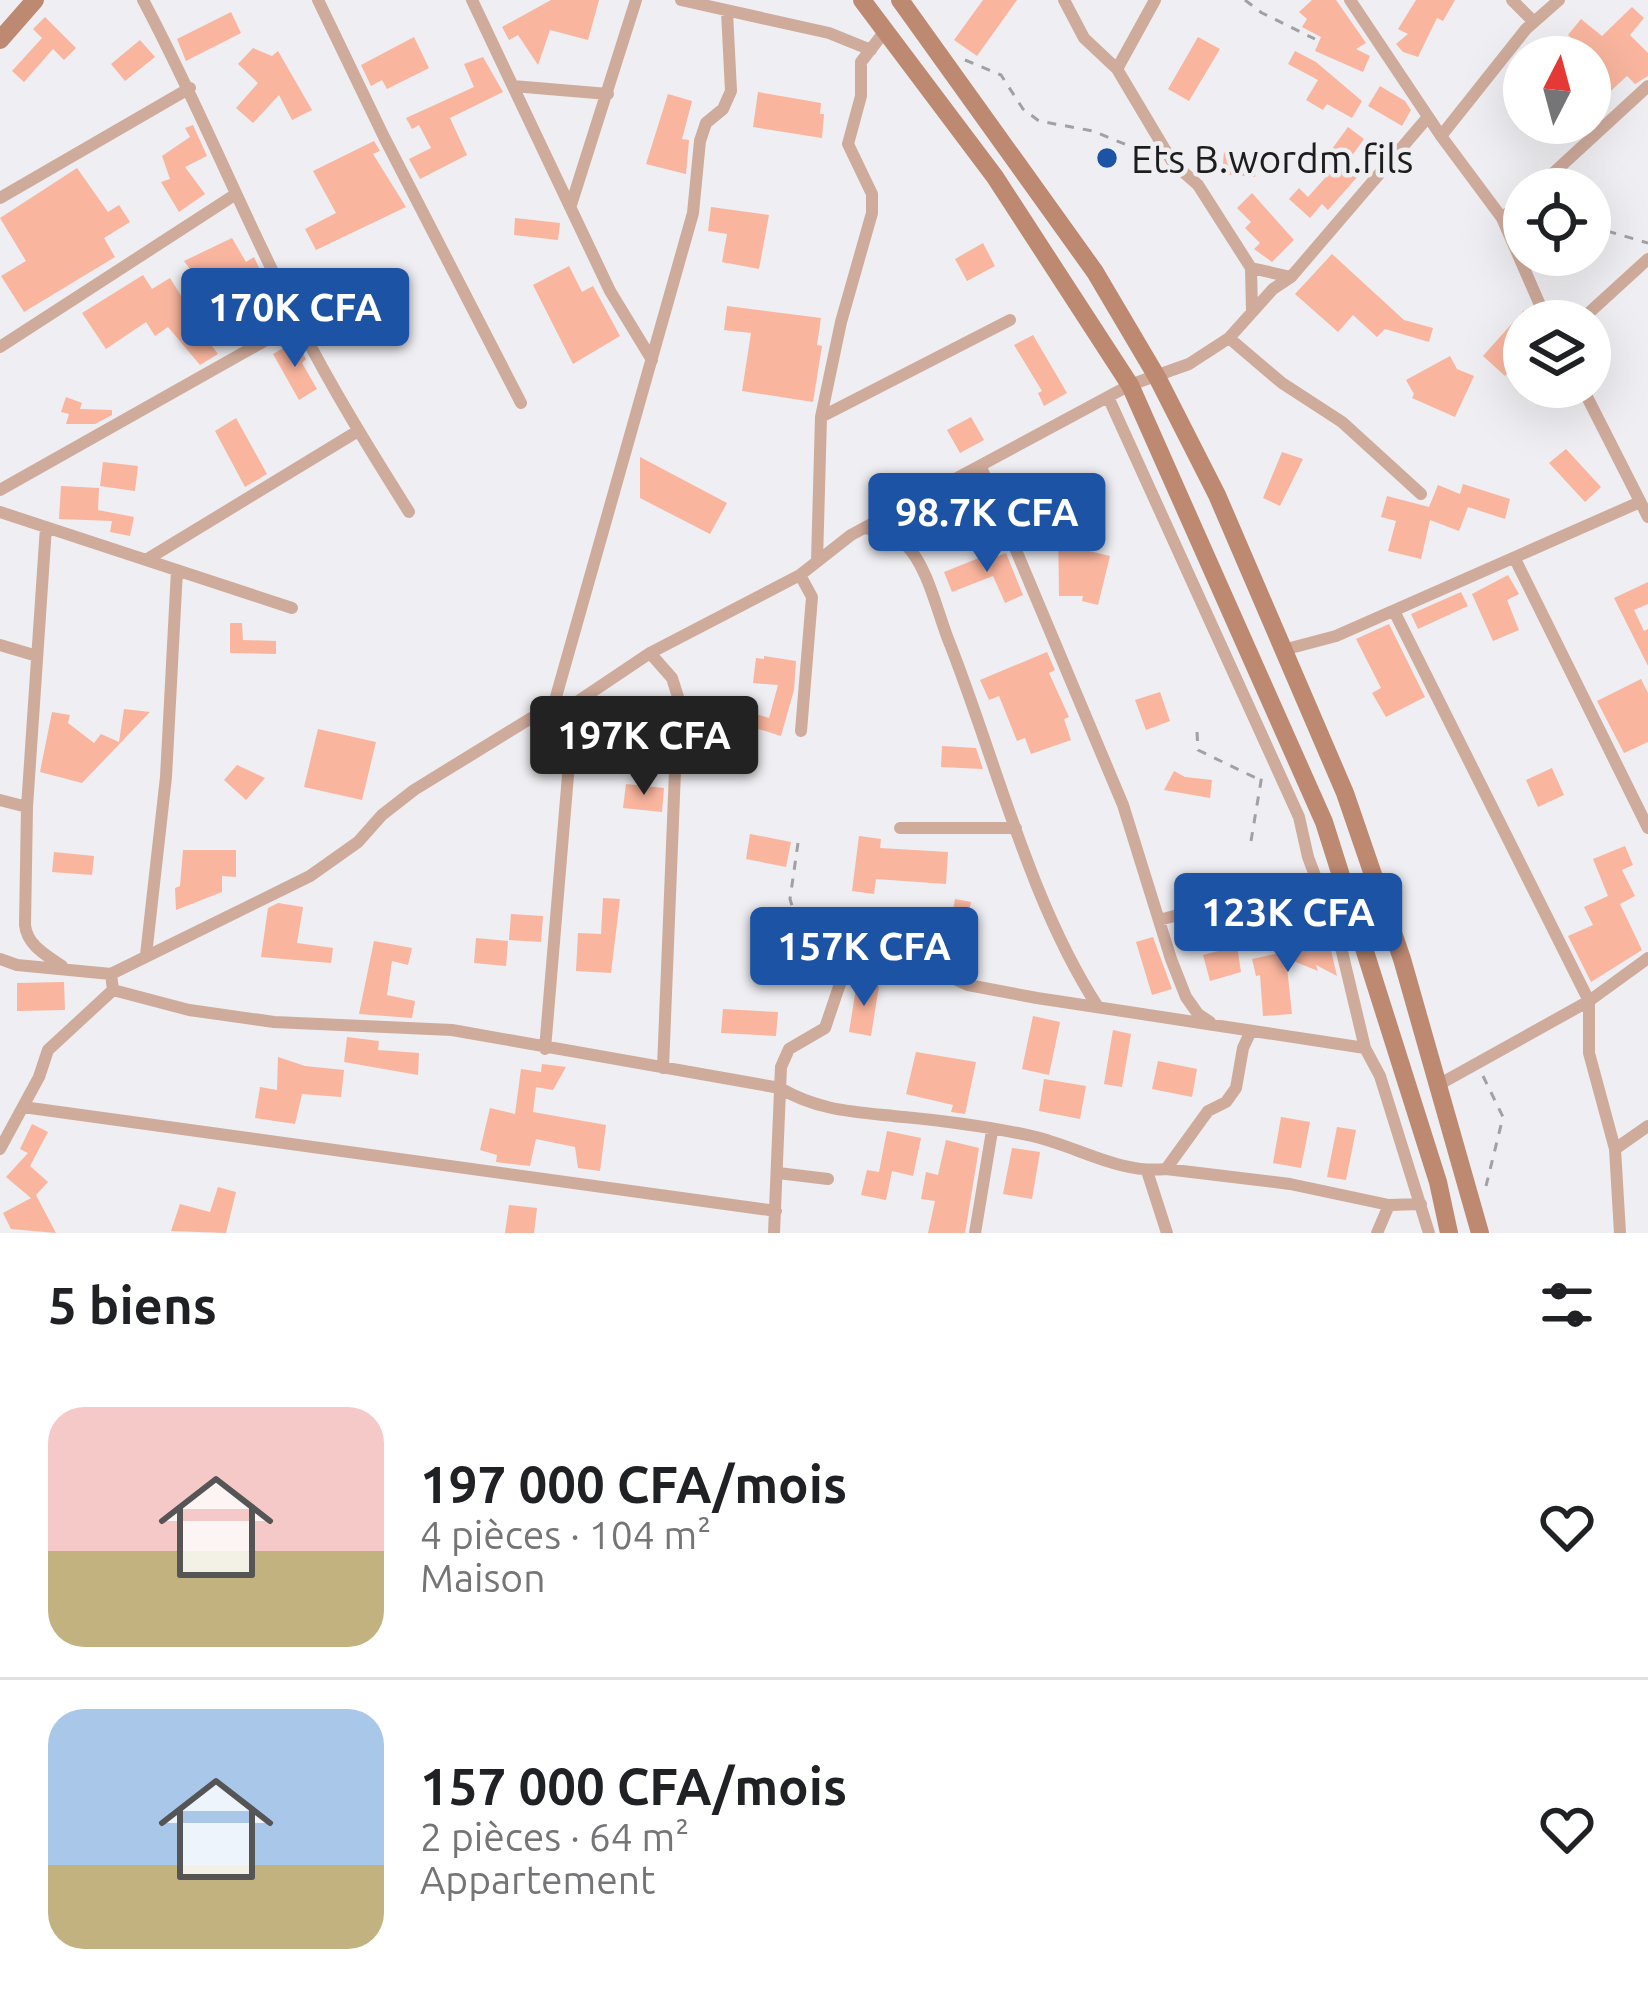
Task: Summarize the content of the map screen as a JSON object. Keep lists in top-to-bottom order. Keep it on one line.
{"places":["Ets B.wordm.fils"],"north":"top","page":{"price":["170K CFA","98.7K CFA","197K CFA","123K CFA","157K CFA"],"heading":"5 biens","list":[{"name":"197 000 CFA/mois","note":"4 pièces · 104 m² · Maison"},{"name":"157 000 CFA/mois","note":"2 pièces · 64 m² · Appartement"}]}}
